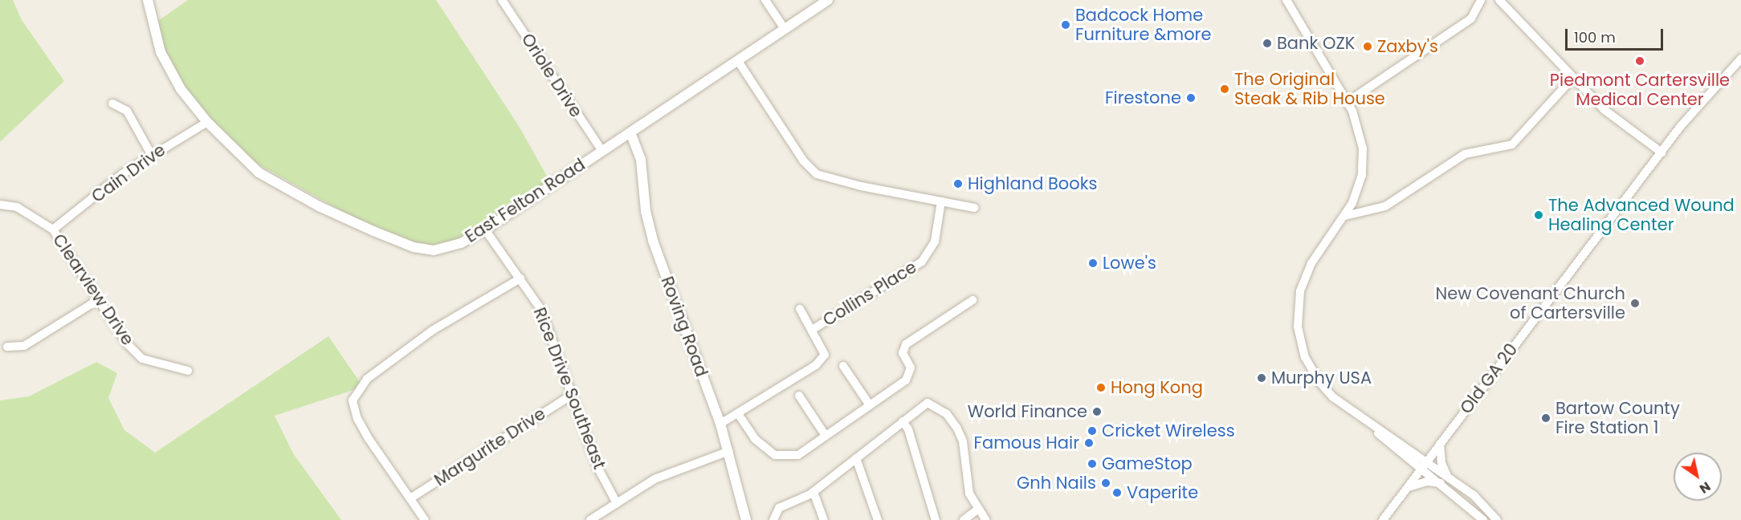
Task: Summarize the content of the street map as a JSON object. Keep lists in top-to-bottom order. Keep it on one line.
{"streets":{"street":["Oriole Drive","Cain Drive","East Felton Road","Clearview Drive","Collins Place","Roving Road","Old GA 20","Rice Drive Southeast","Margurite Drive"]},"crossings":[["Oriole Drive","East Felton Road"],["Cain Drive","East Felton Road"],["Cain Drive","Clearview Drive"],["East Felton Road","Roving Road"],["East Felton Road","Rice Drive Southeast"],["Rice Drive Southeast","Margurite Drive"]],"places":["Badcock Home Furniture &more","Bank OZK","Zaxby's","Piedmont Cartersville Medical Center","The Original Steak & Rib House","Firestone","Highland Books","The Advanced Wound Healing Center","Lowe's","New Covenant Church of Cartersville","Murphy USA","Hong Kong","World Finance","Bartow County Fire Station 1","Cricket Wireless","Famous Hair","GameStop","Gnh Nails","Vaperite"],"scale_bar":"100 m","north":"bottom right"}
